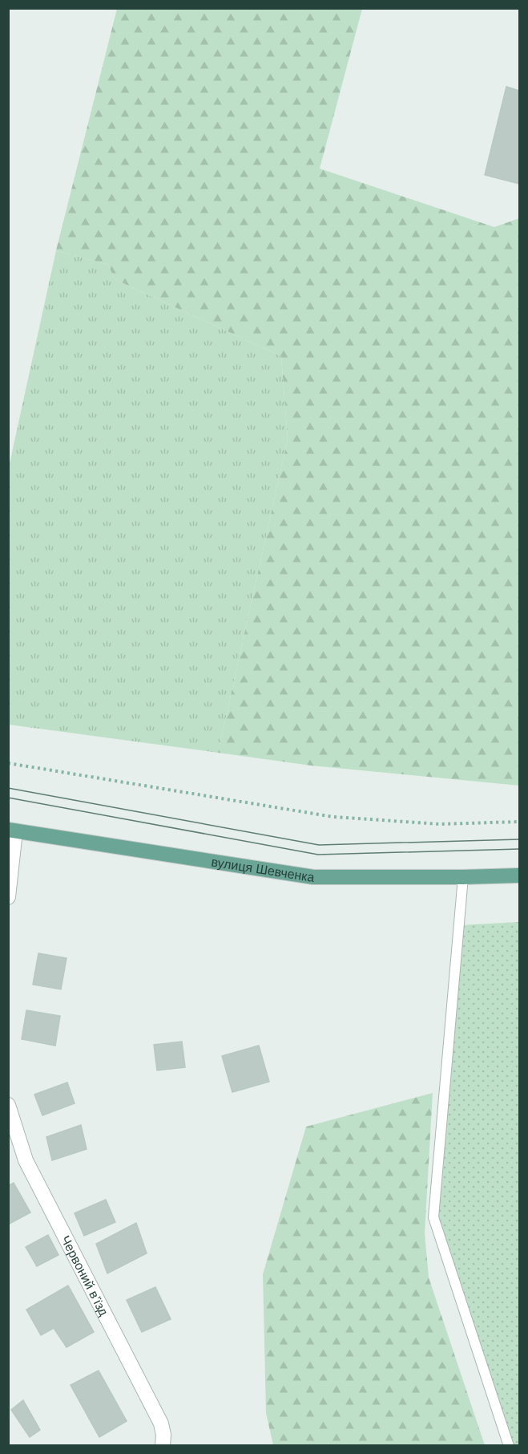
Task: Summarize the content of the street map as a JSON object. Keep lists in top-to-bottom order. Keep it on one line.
{"streets":{"main road":["вулиця Шевченка"],"street":["Червоний в’їзд"]}}
